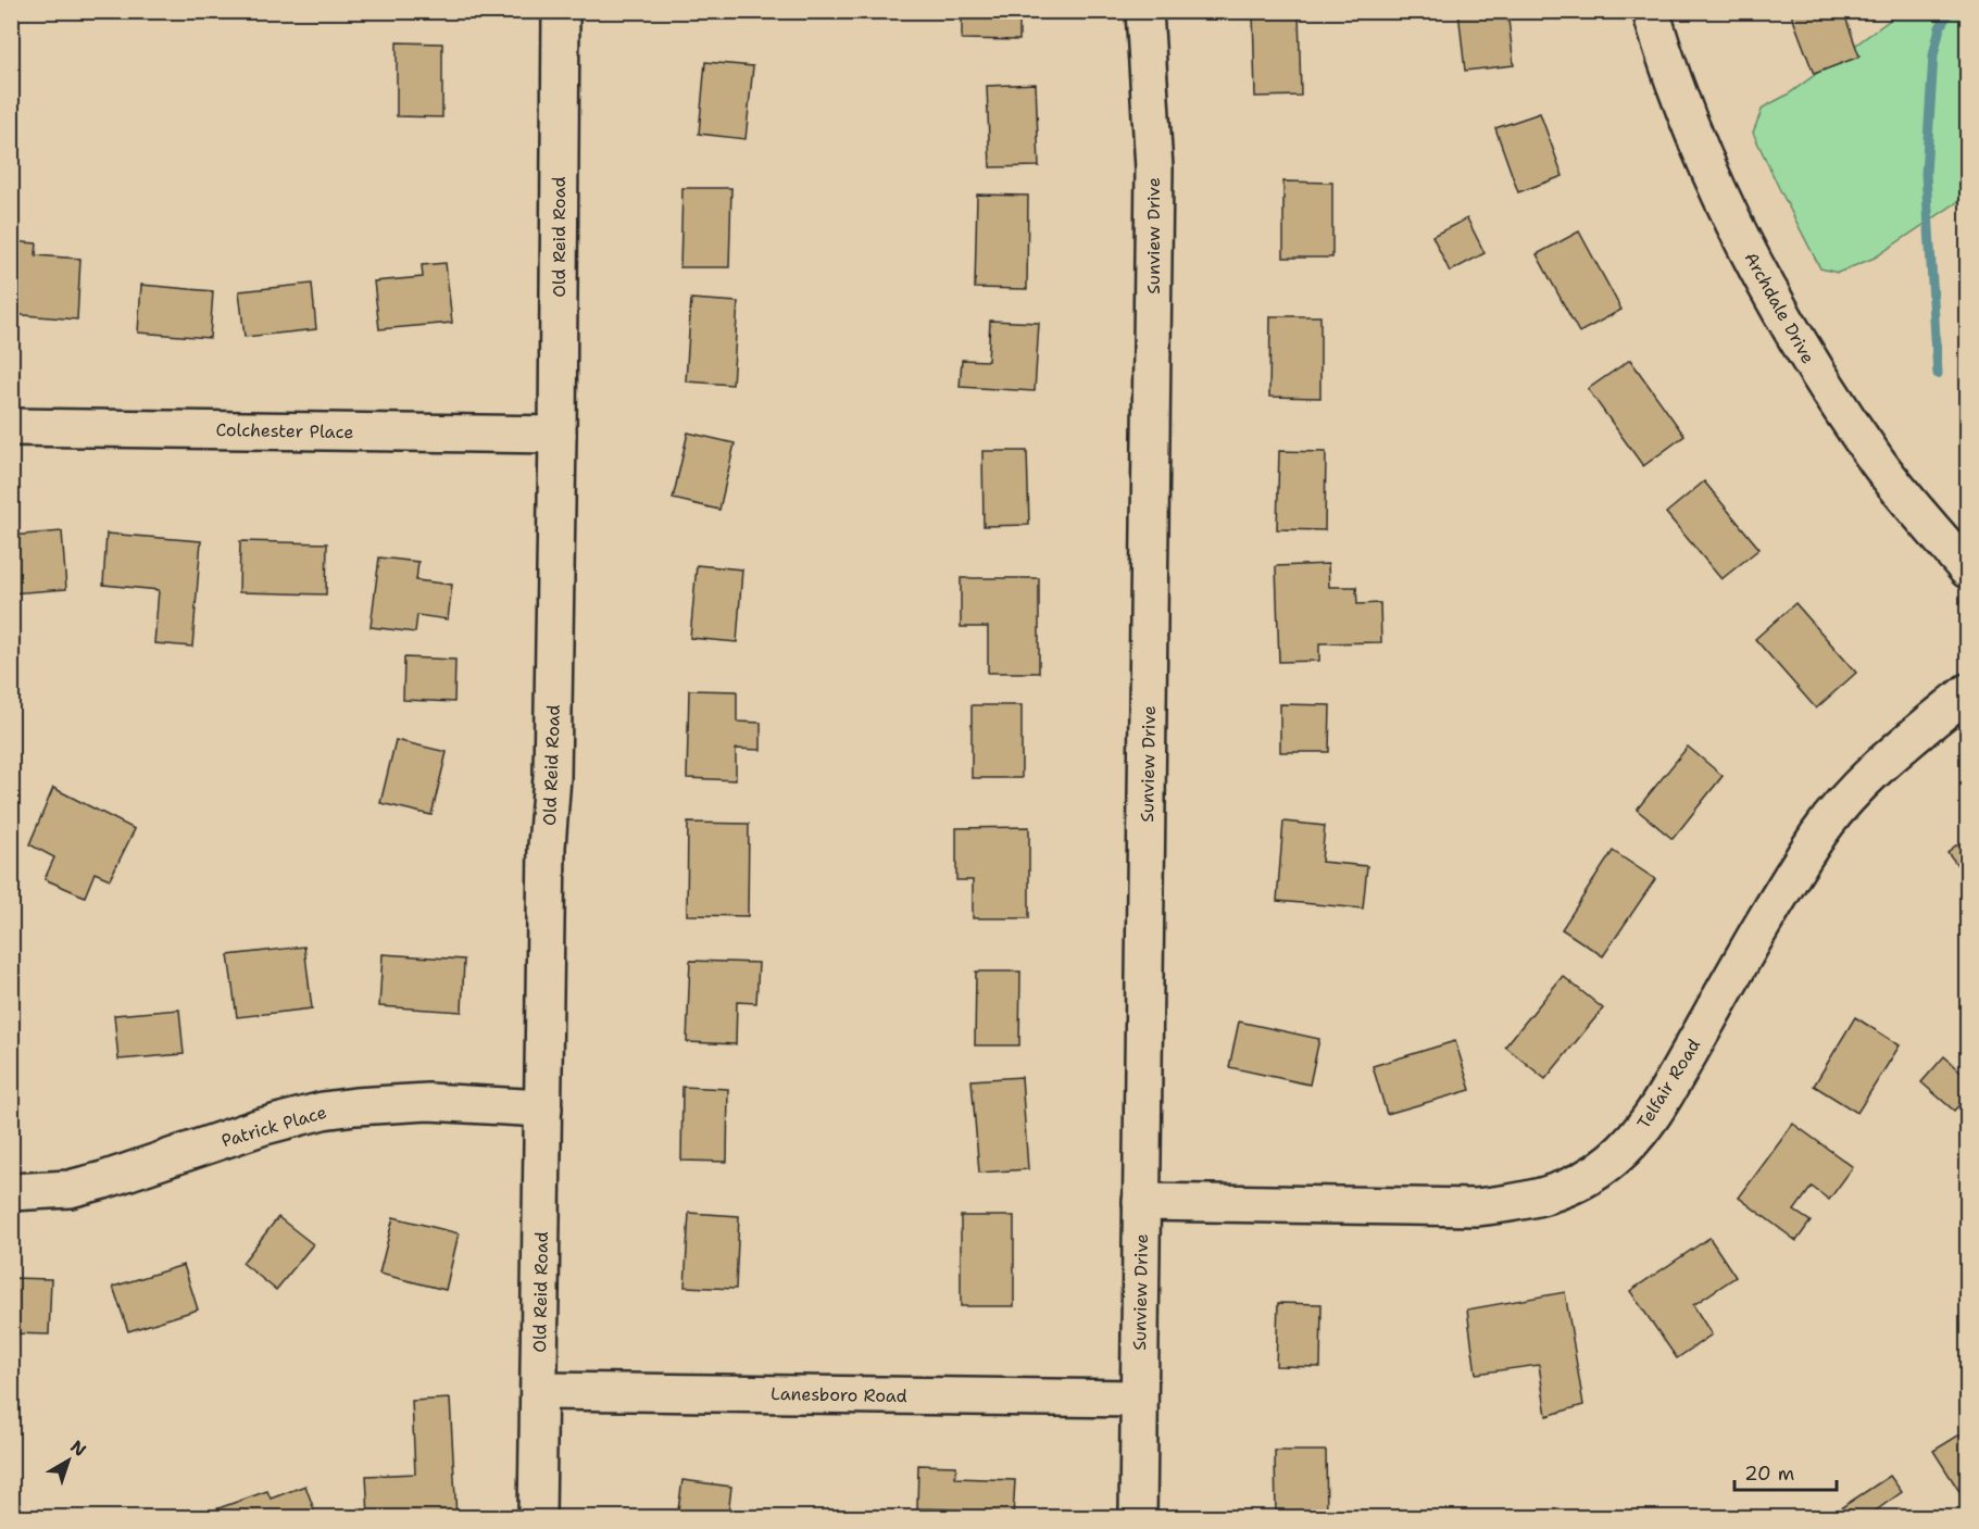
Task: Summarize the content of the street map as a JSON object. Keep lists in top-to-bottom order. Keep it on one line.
{"streets":{"street":["Sunview Drive","Old Reid Road","Archdale Drive","Colchester Place","Telfair Road","Patrick Place","Lanesboro Road"]},"crossings":[["Sunview Drive","Telfair Road"],["Sunview Drive","Lanesboro Road"],["Old Reid Road","Colchester Place"],["Old Reid Road","Patrick Place"],["Old Reid Road","Lanesboro Road"]],"scale_bar":"20 m","north":"top right"}
